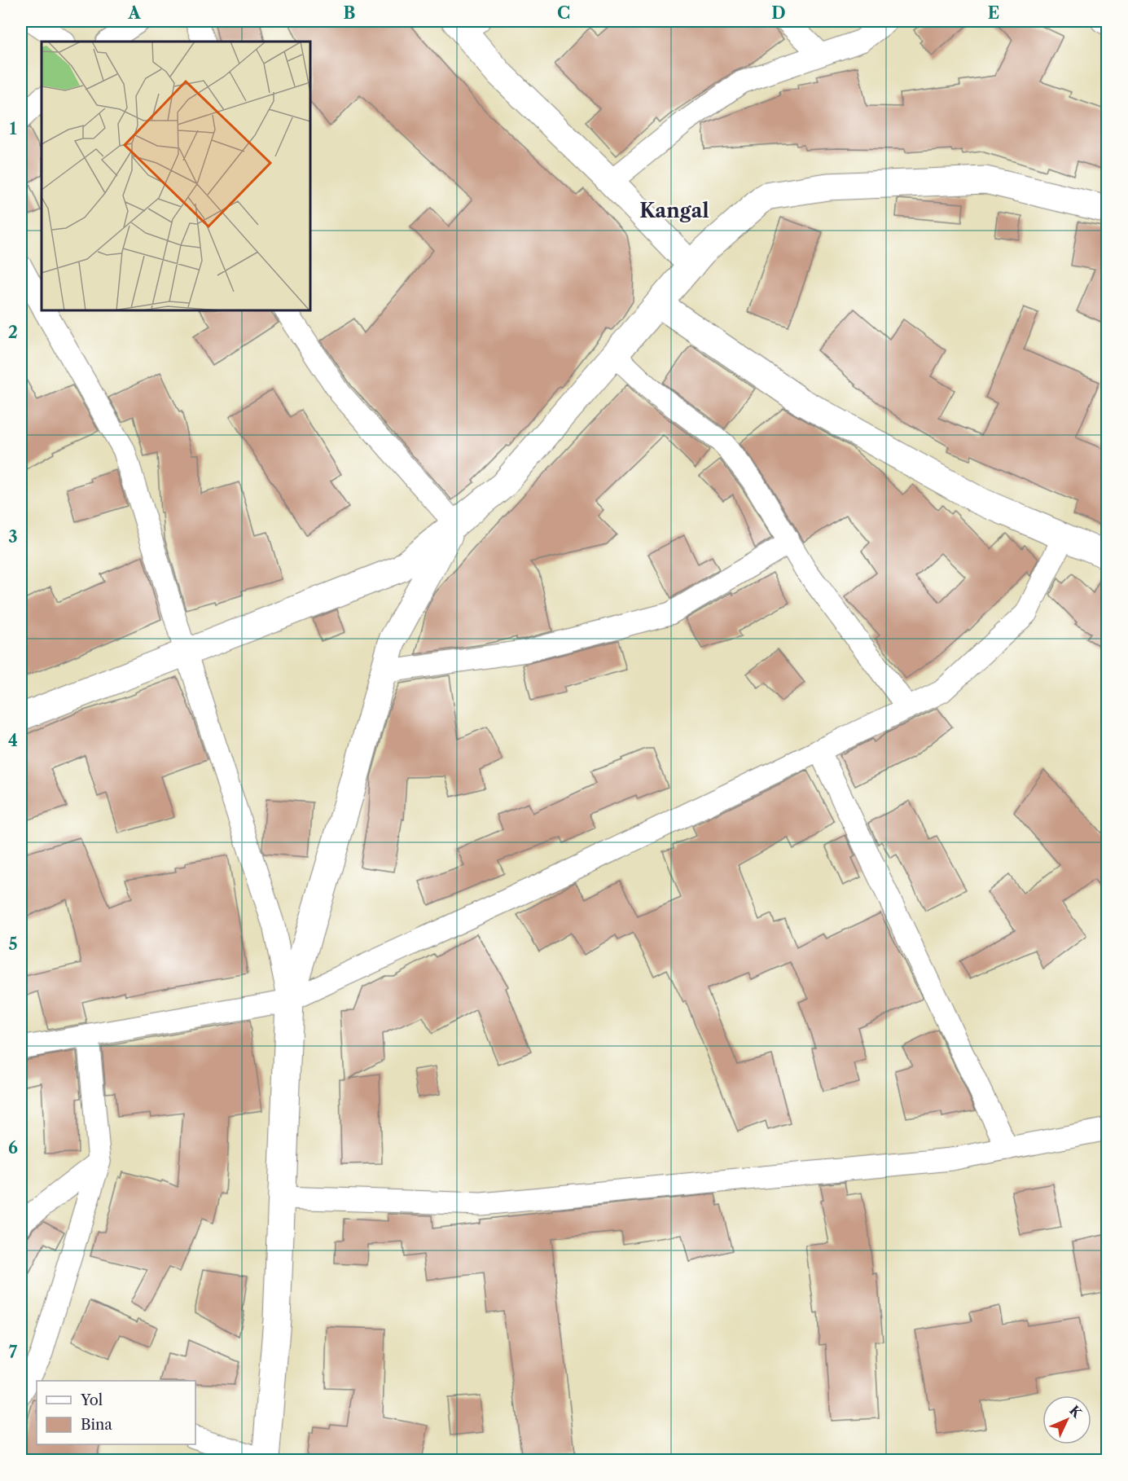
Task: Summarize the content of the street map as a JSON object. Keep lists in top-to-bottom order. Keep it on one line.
{"districts":["Kangal"],"legend":["Yol","Bina"],"north":"top right","grid":{"columns":["A","B","C","D","E"],"rows":["1","2","3","4","5","6","7"]}}
